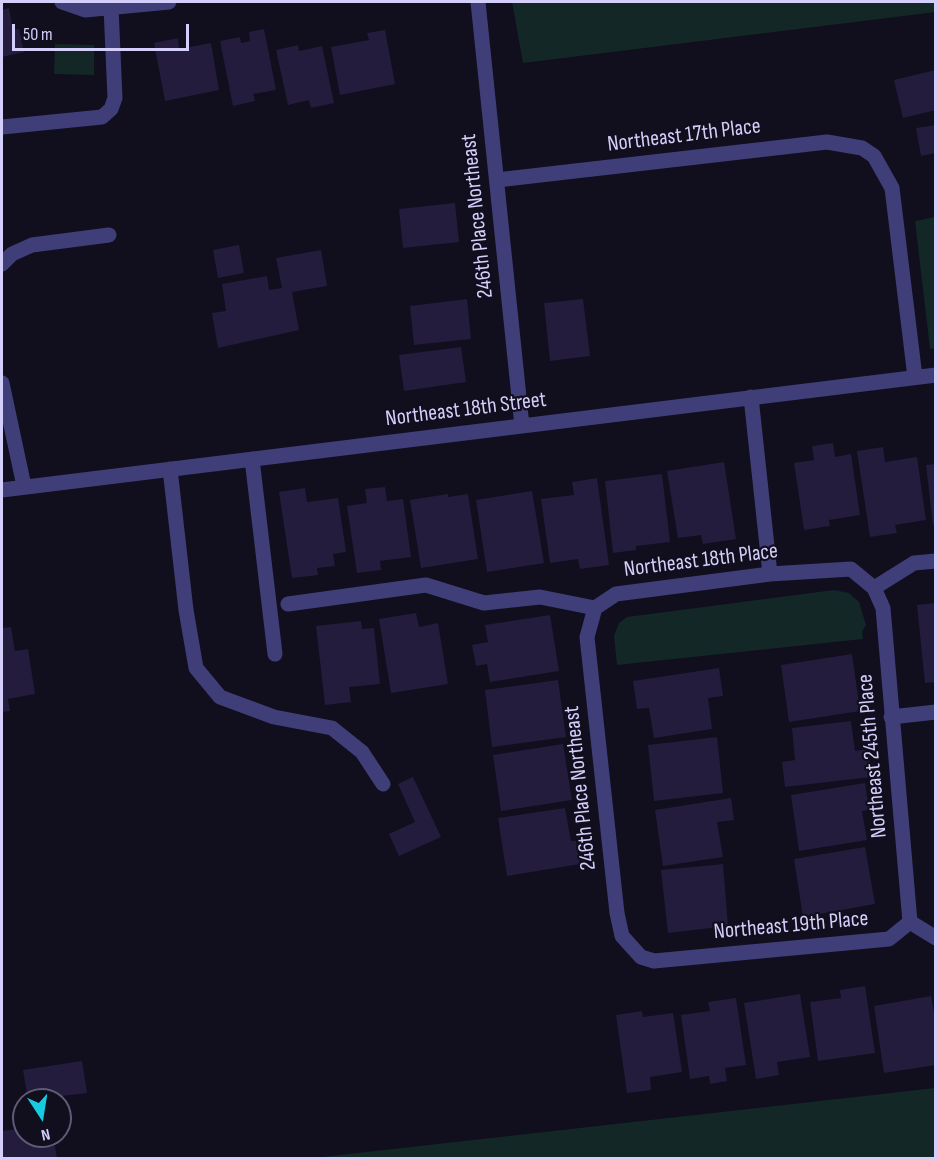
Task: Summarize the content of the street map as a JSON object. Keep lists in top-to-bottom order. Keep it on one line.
{"streets":{"street":["Northeast 17th Place","246th Place Northeast","Northeast 18th Street","Northeast 18th Place","Northeast 245th Place","Northeast 19th Place"]},"crossings":[["Northeast 17th Place","246th Place Northeast"],["Northeast 17th Place","Northeast 18th Street"],["246th Place Northeast","Northeast 18th Street"],["246th Place Northeast","Northeast 18th Place"],["246th Place Northeast","Northeast 19th Place"],["Northeast 18th Place","Northeast 245th Place"],["Northeast 245th Place","Northeast 19th Place"]],"scale_bar":"50 m","north":"bottom"}
